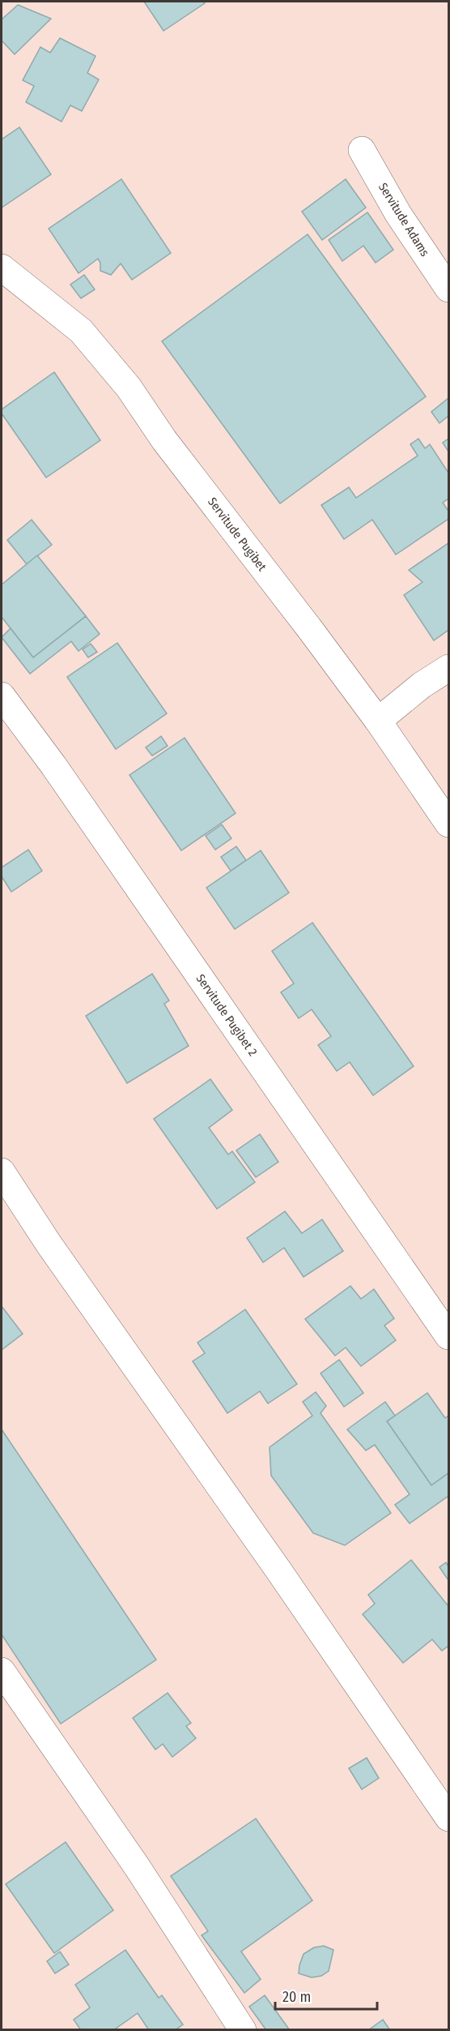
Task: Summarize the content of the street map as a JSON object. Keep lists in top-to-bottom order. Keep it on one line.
{"streets":{"street":["Servitude Adams","Servitude Pugibet","Servitude Pugibet 2"]},"scale_bar":"20 m"}
